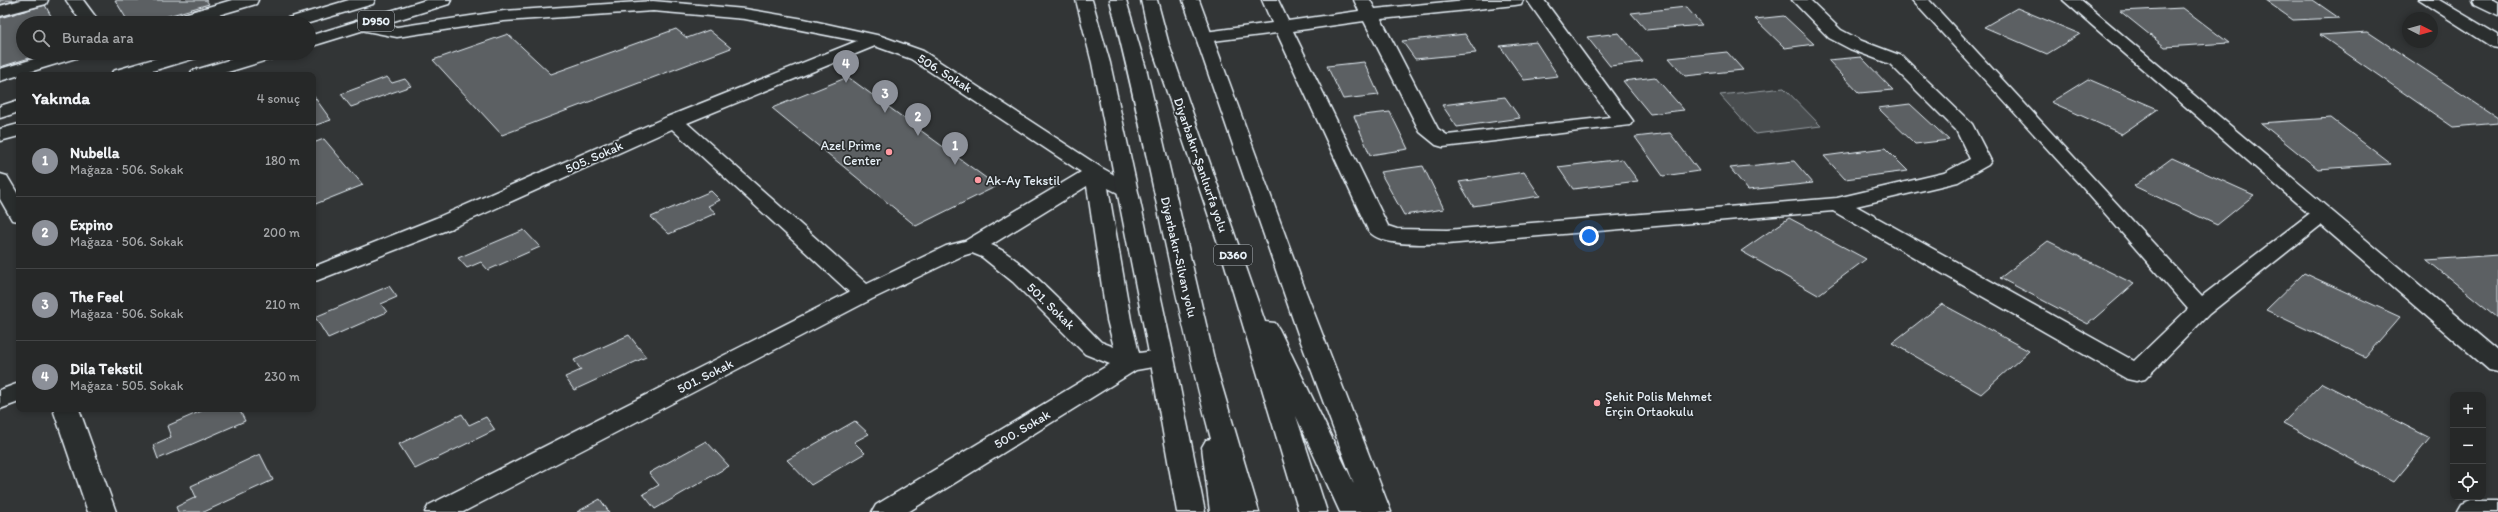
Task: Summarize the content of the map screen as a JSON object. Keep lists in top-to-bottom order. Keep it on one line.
{"streets":{"main road":["D950","506. Sokak","505. Sokak","Diyarbakır-Şanlıurfa yolu","D360","Diyarbakır-Silvan yolu","501. Sokak","500. Sokak"]},"crossings":[["D950","506. Sokak"],["506. Sokak","505. Sokak"],["506. Sokak","501. Sokak"],["501. Sokak","500. Sokak"]],"places":["Azel Prime Center","Ak-Ay Tekstil","Şehit Polis Mehmet Erçin Ortaokulu"],"north":"right","page":{"search":"Burada ara","pins":["4","3","2","1"],"heading":["Yakında","4 sonuç"],"list":[{"mark":"1","name":"Nubella","note":"Mağaza · 506. Sokak","value":"180 m"},{"mark":"2","name":"Expino","note":"Mağaza · 506. Sokak","value":"200 m"},{"mark":"3","name":"The Feel","note":"Mağaza · 506. Sokak","value":"210 m"},{"mark":"4","name":"Dila Tekstil","note":"Mağaza · 505. Sokak","value":"230 m"}],"map_buttons":["+","−"]}}
